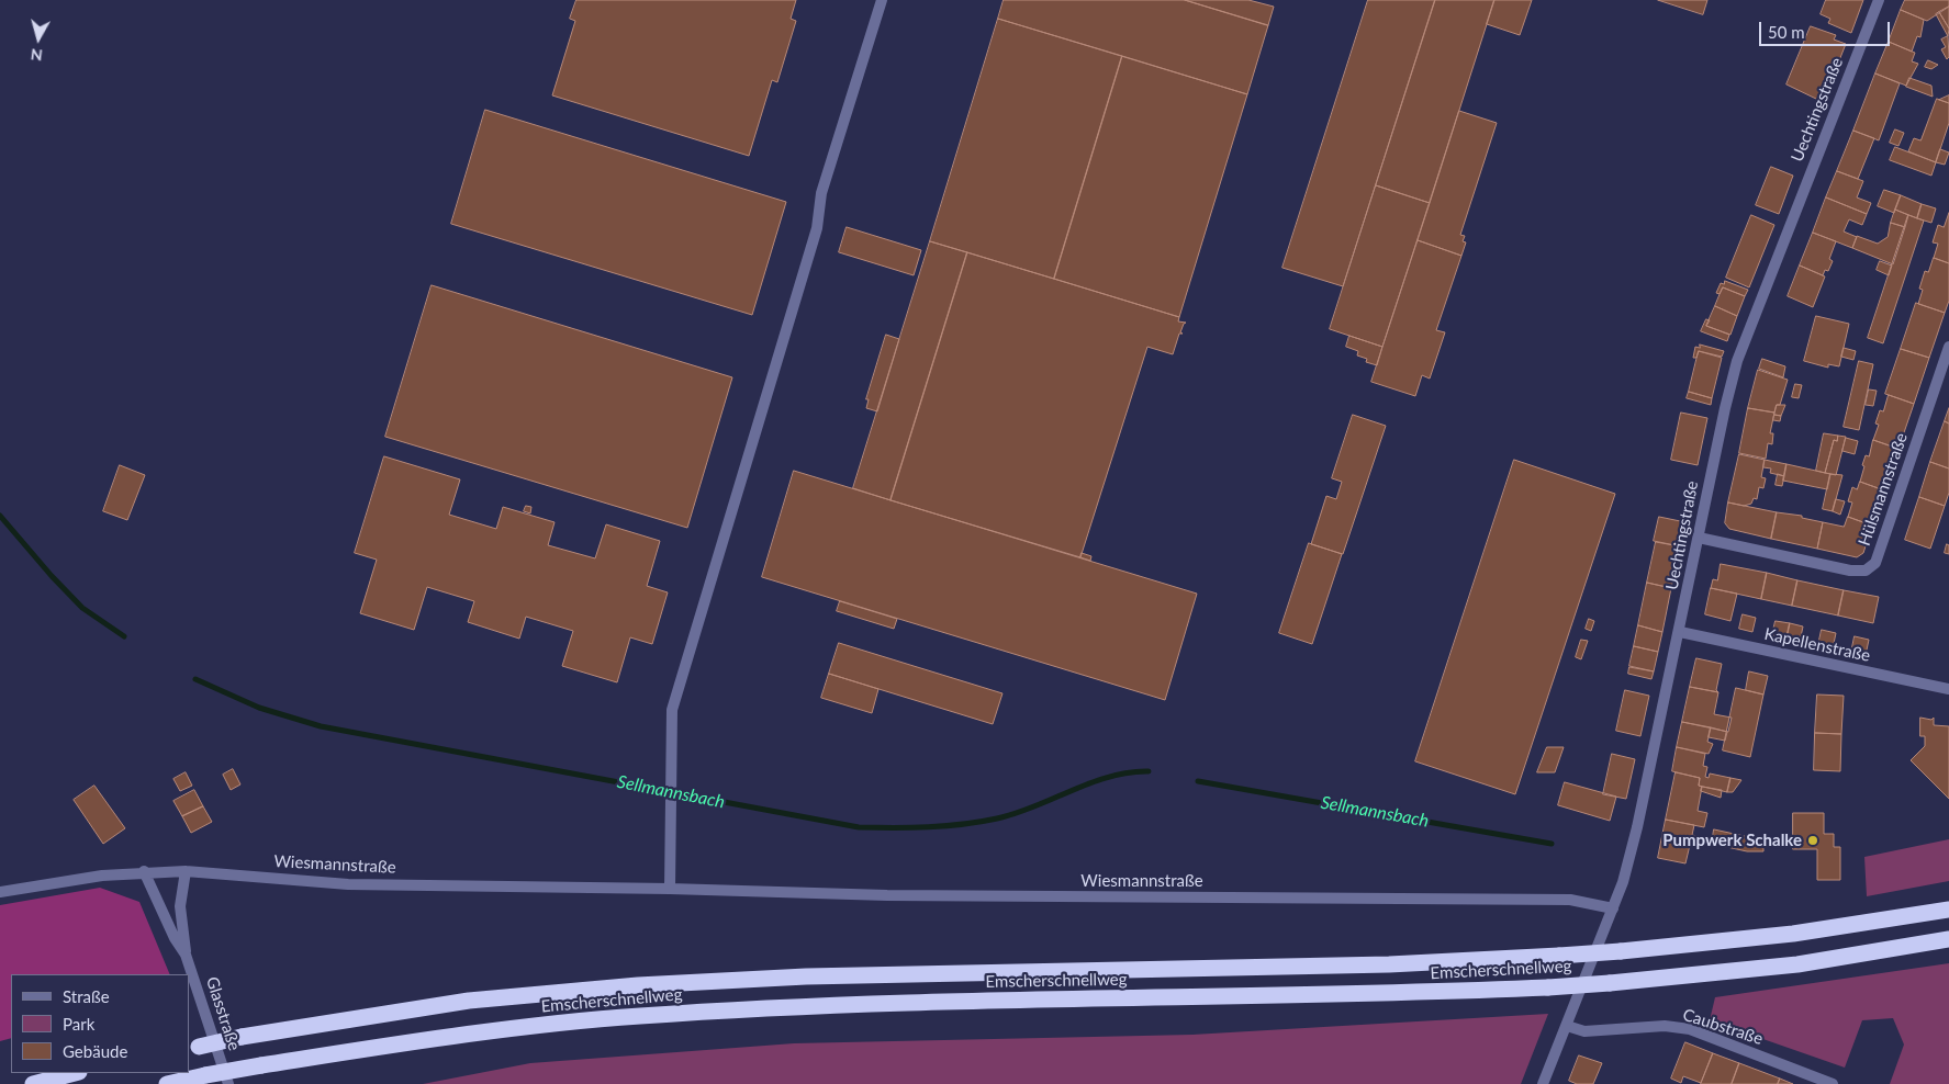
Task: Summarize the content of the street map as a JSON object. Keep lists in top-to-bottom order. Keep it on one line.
{"streets":{"highway":["Emscherschnellweg"],"street":["Uechtingstraße","Hülsmannstraße","Kapellenstraße","Wiesmannstraße","Glasstraße","Caubstraße"]},"crossings":[["Uechtingstraße","Hülsmannstraße"],["Uechtingstraße","Kapellenstraße"],["Uechtingstraße","Wiesmannstraße"],["Uechtingstraße","Caubstraße"],["Wiesmannstraße","Glasstraße"]],"water":["Sellmannsbach"],"places":["Pumpwerk Schalke"],"legend":["Straße","Park","Gebäude"],"scale_bar":"50 m","north":"bottom"}
